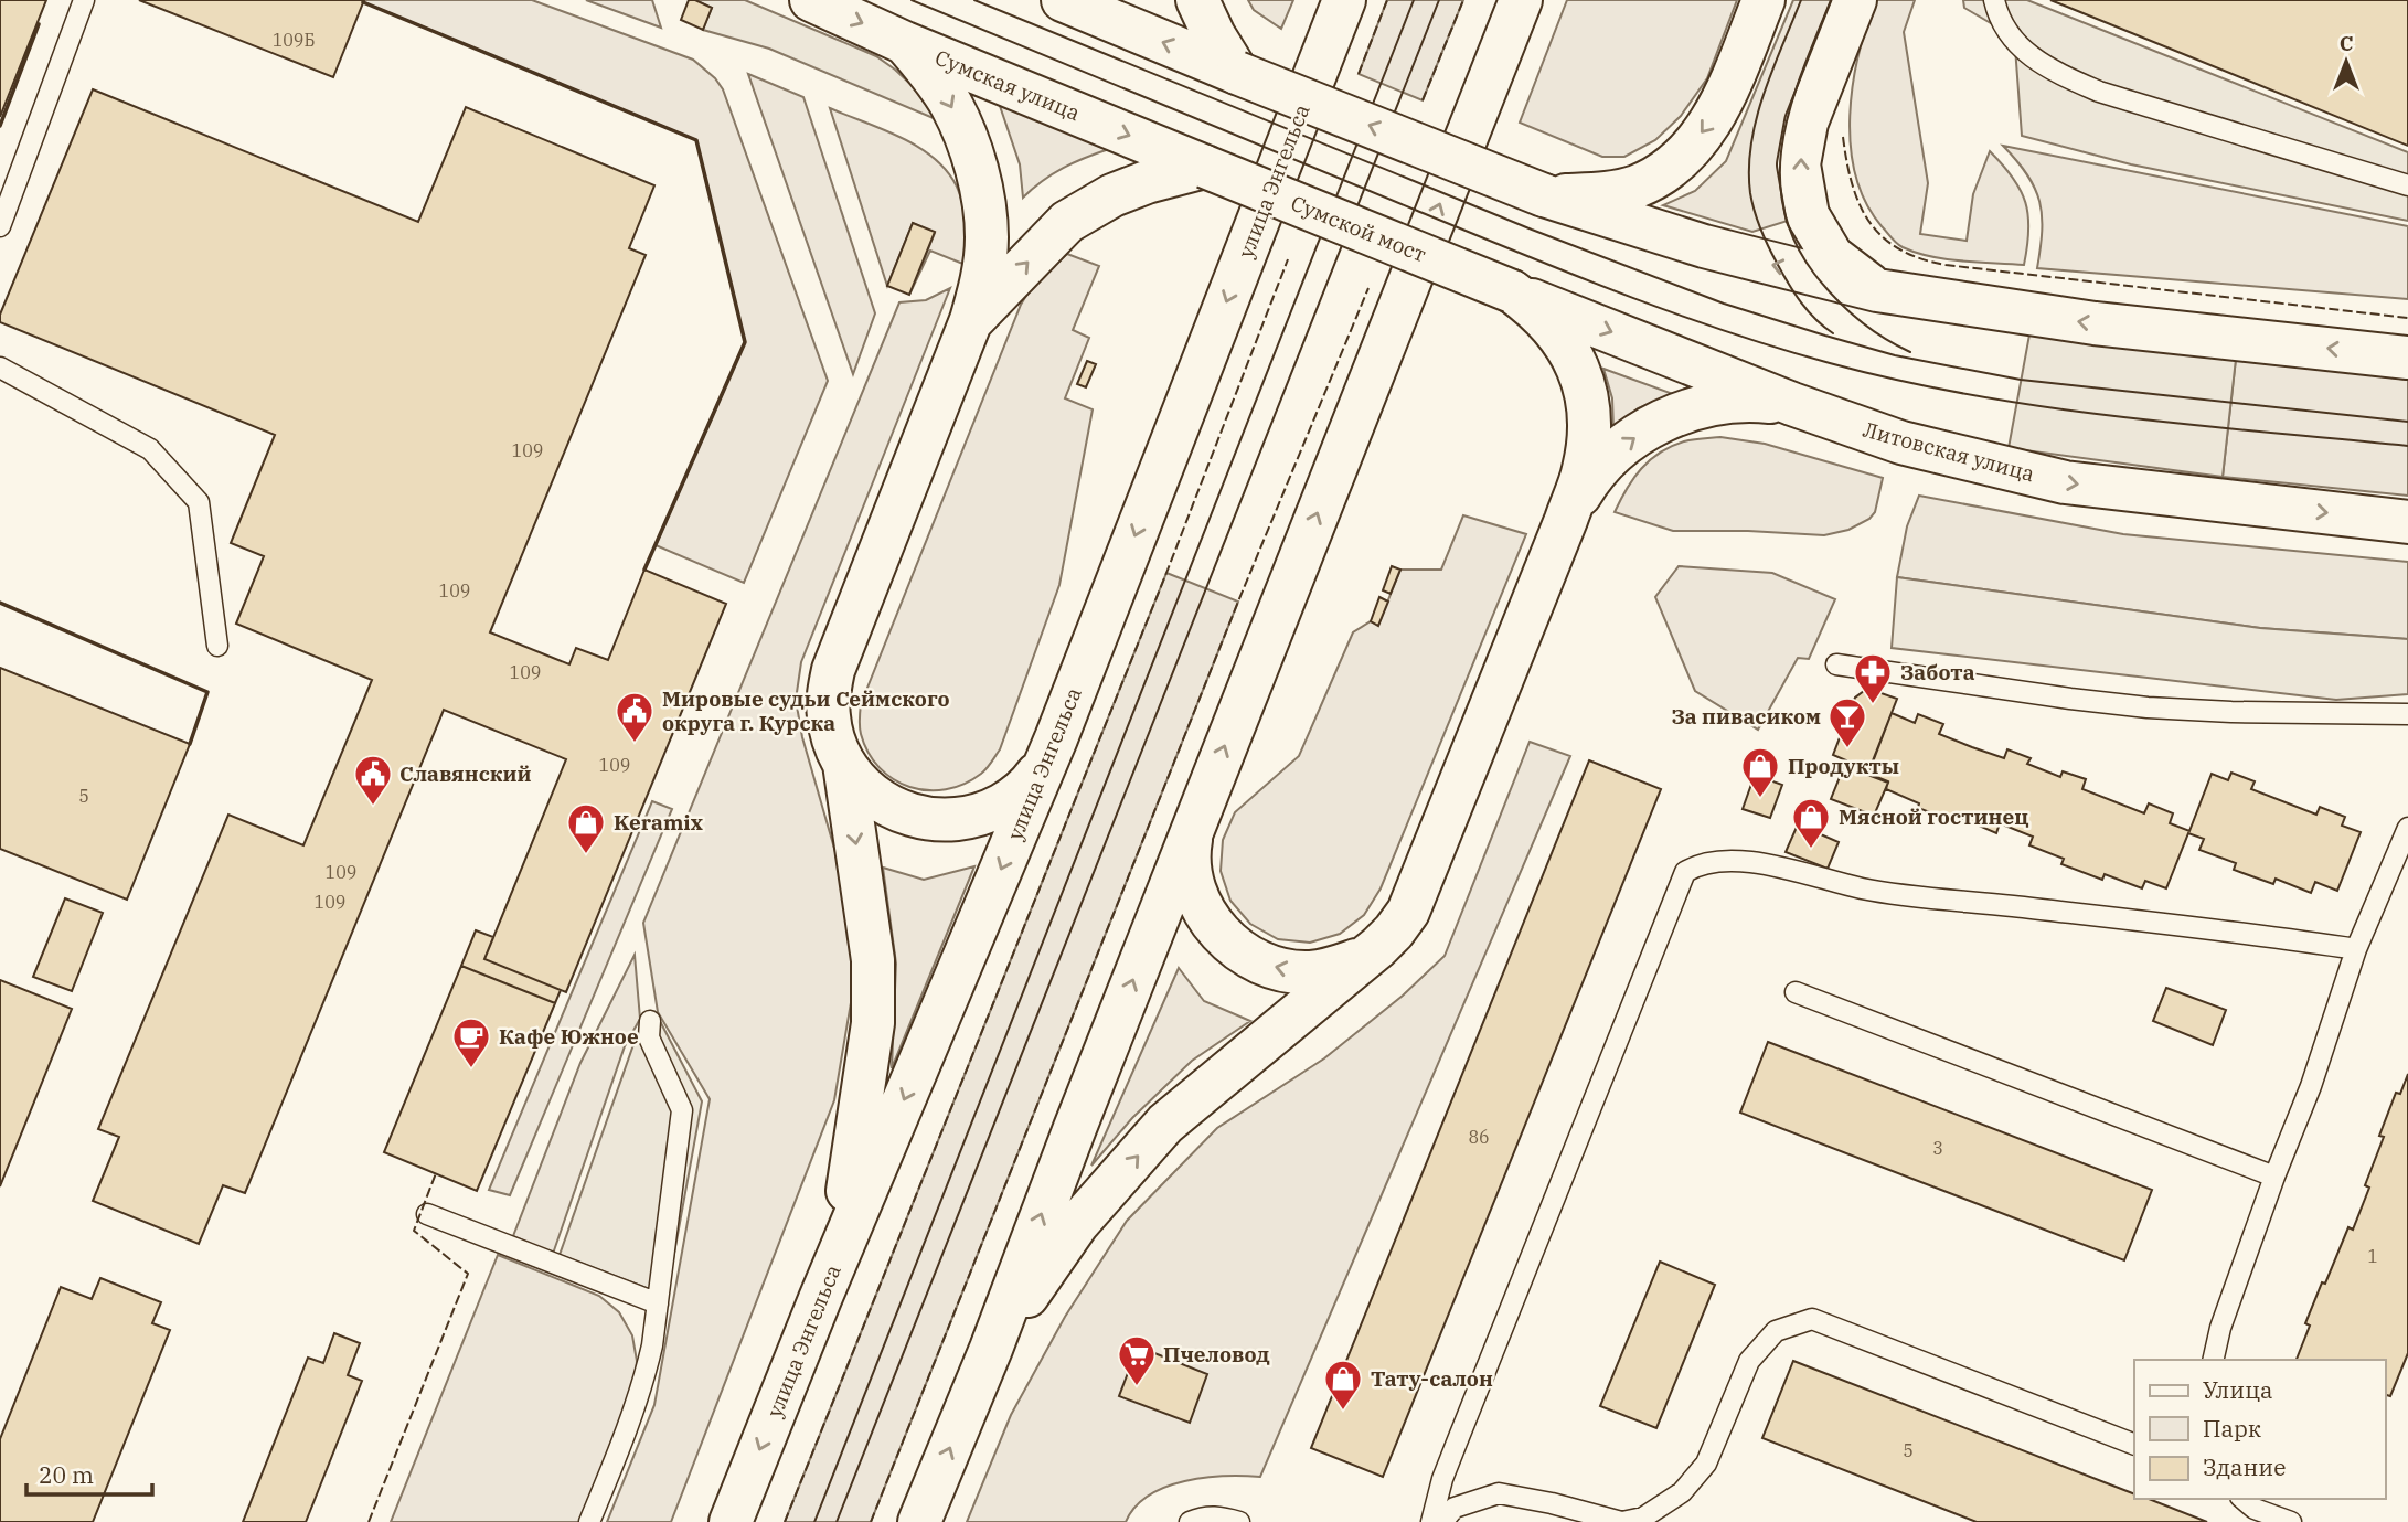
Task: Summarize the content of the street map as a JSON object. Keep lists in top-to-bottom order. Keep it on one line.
{"streets":{"main road":["Сумская улица","улица Энгельса","Сумской мост","Литовская улица"]},"crossings":[["Сумская улица","Сумской мост"],["Сумской мост","Литовская улица"]],"places":{"pharmacy":["Забота"],"public building":["Мировые судьи Сеймского округа г. Курска","Славянский"],"bar":["За пивасиком"],"shop":["Продукты","Мясной гостинец","Keramix","Тату-салон"],"cafe":["Кафе Южное"],"supermarket":["Пчеловод"]},"house_numbers":["109Б","109","109","109","109","5","109","109","86","3","1","5"],"legend":["Улица","Парк","Здание"],"scale_bar":"20 m","north":"top"}
